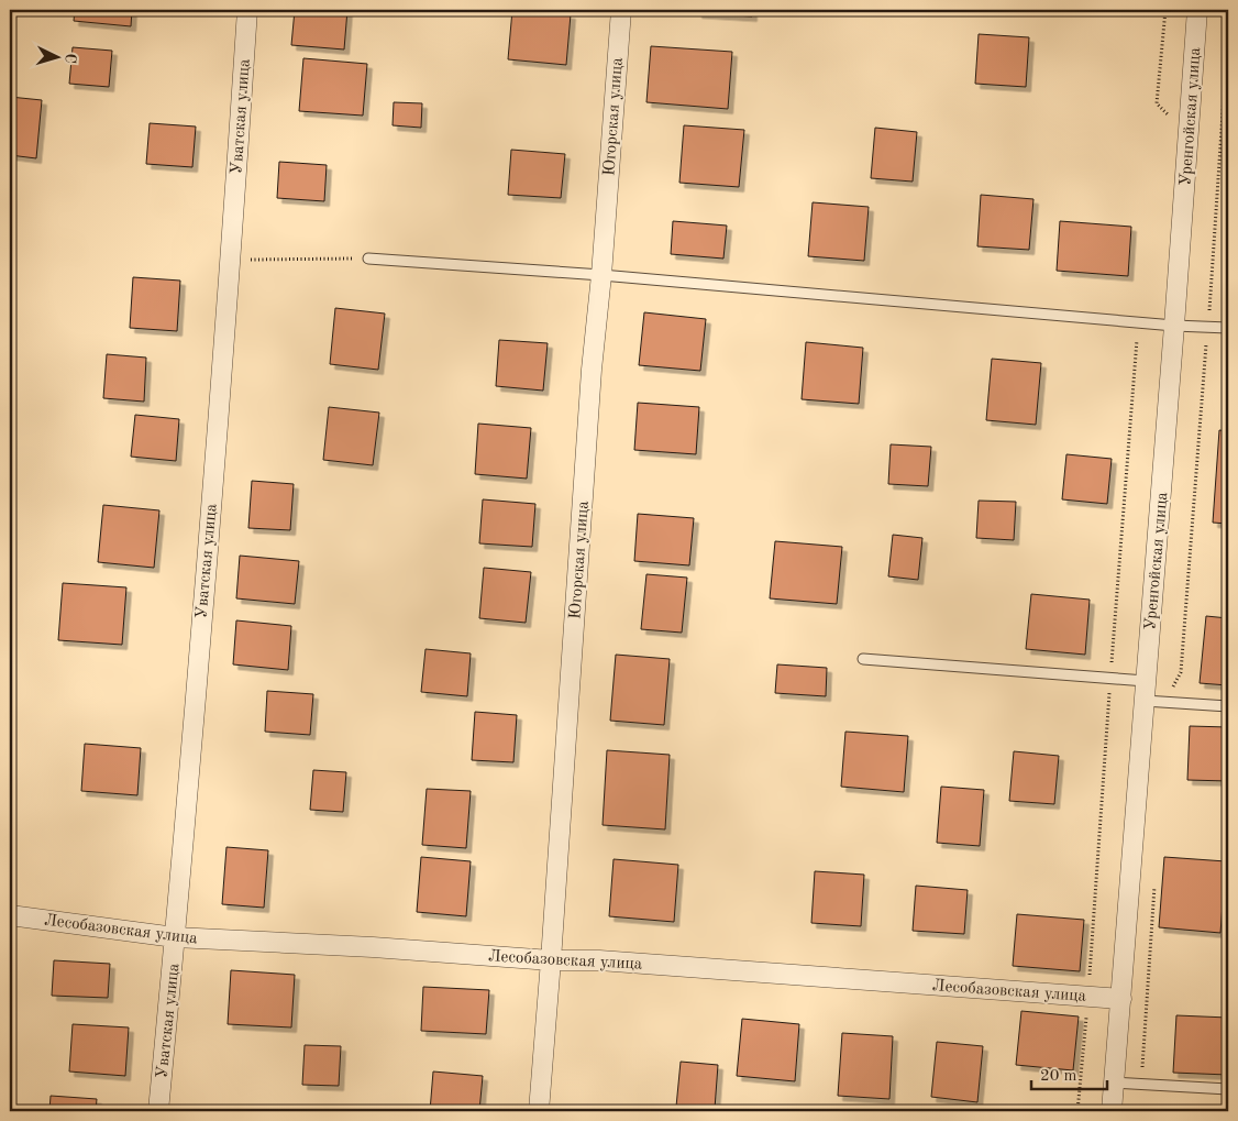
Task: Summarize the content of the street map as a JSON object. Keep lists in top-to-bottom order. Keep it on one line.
{"streets":{"street":["Уватская улица","Югорская улица","Уренгойская улица","Лесобазовская улица"]},"crossings":[["Уватская улица","Лесобазовская улица"],["Югорская улица","Лесобазовская улица"],["Уренгойская улица","Лесобазовская улица"]],"scale_bar":"20 m","north":"right"}
